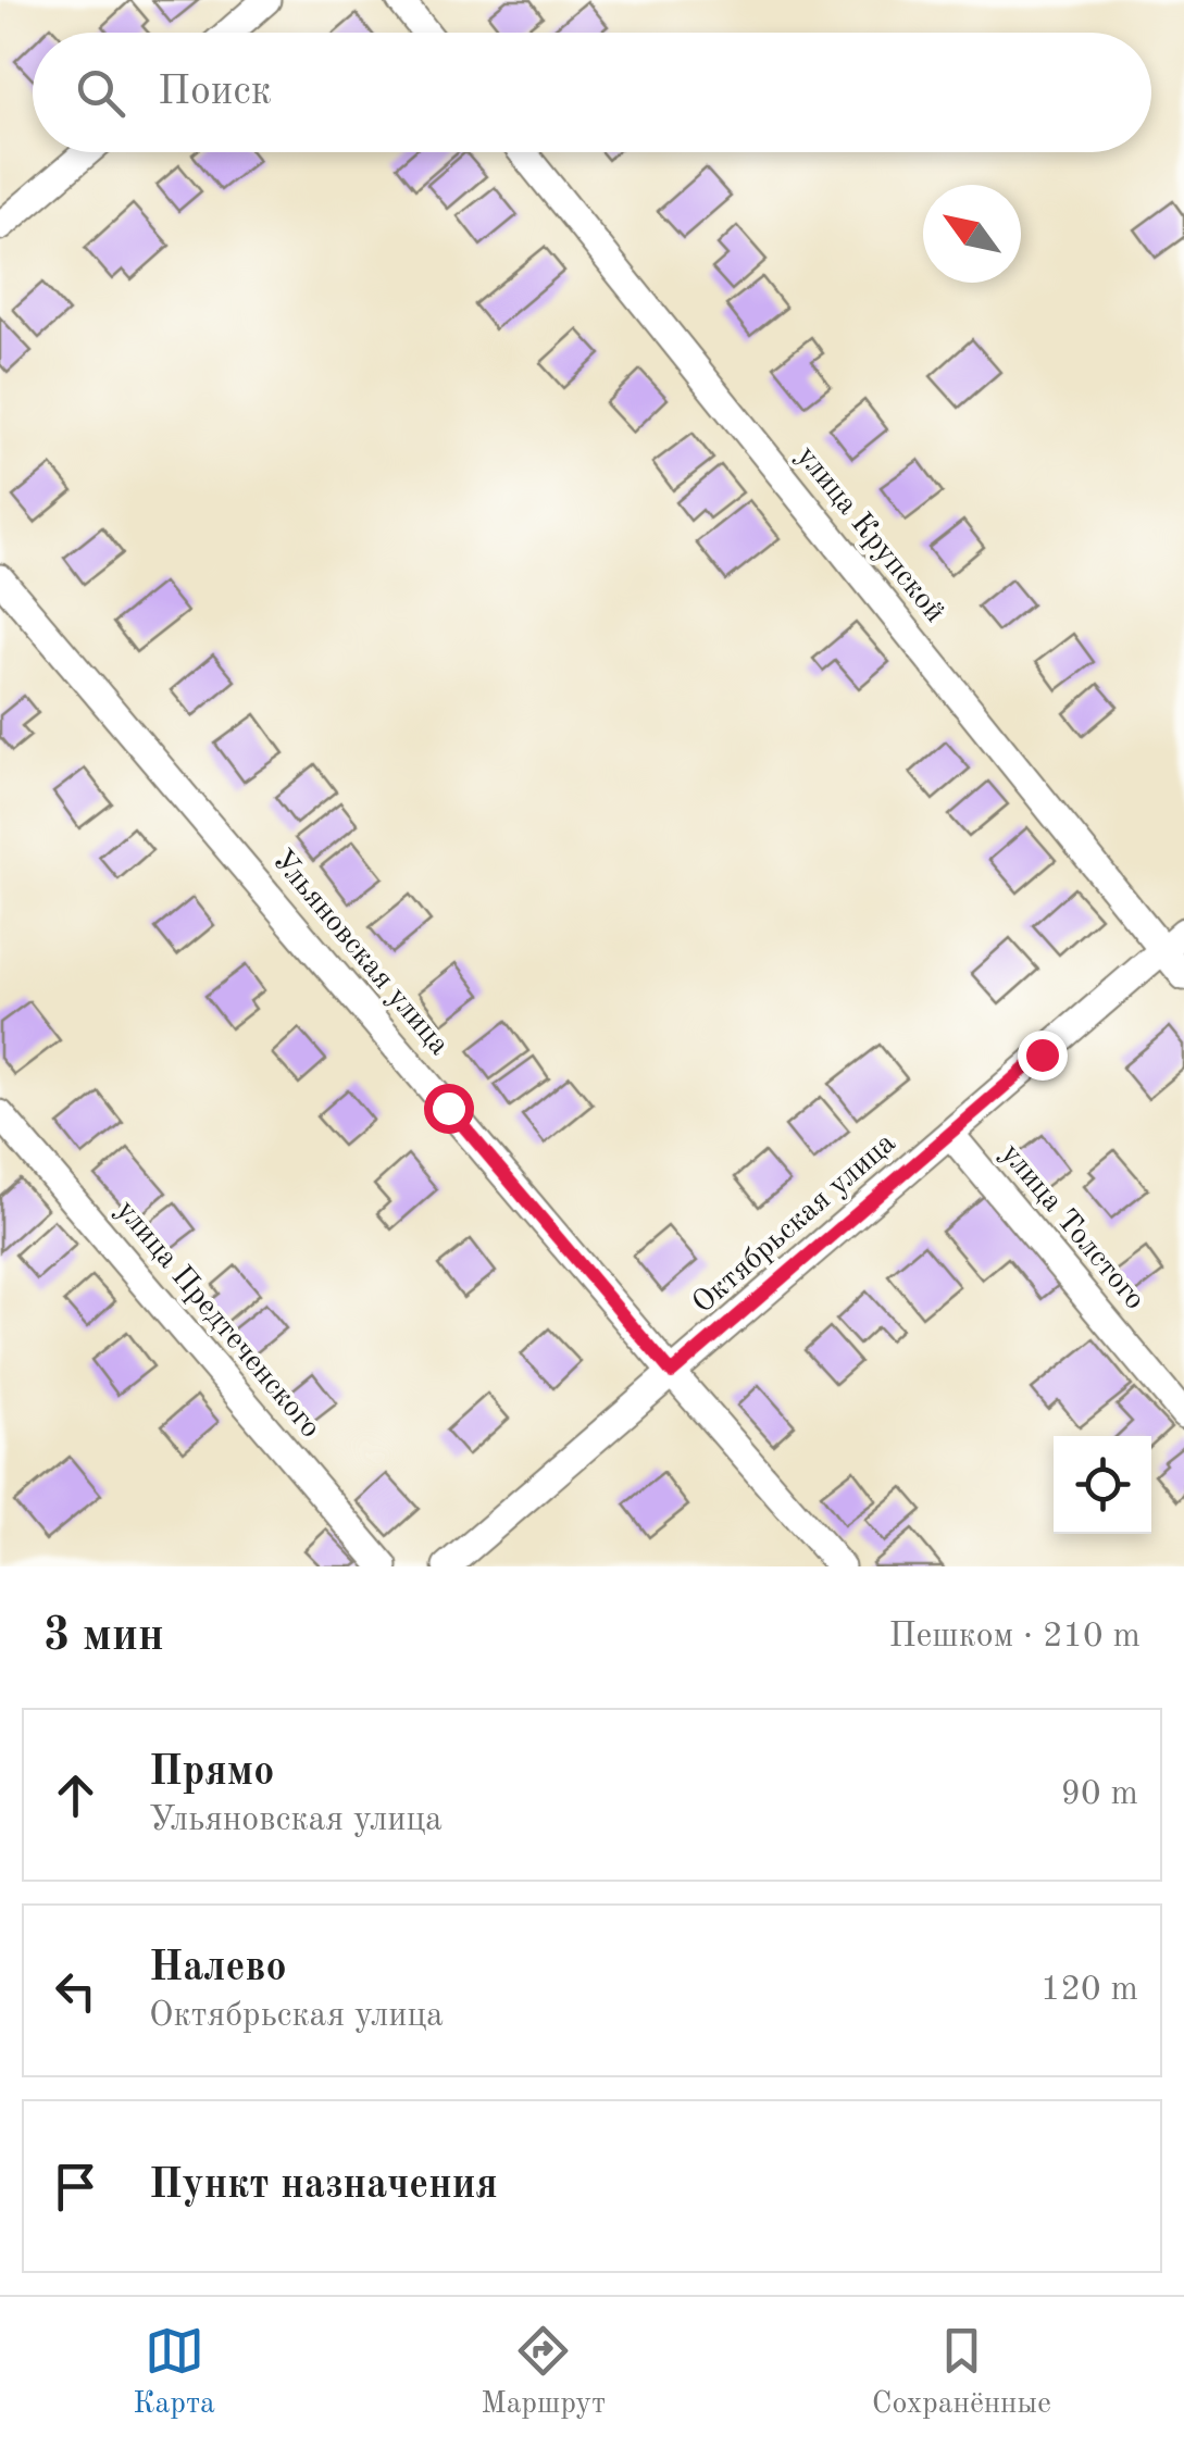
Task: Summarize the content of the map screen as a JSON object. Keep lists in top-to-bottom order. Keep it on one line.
{"streets":{"street":["улица Крупской","Ульяновская улица","Октябрьская улица","улица Толстого","улица Предтеченского"]},"crossings":[["улица Крупской","Октябрьская улица"],["Ульяновская улица","Октябрьская улица"],["Октябрьская улица","улица Толстого"]],"north":"top left","page":{"search":"Поиск","heading":["3 мин","Пешком · 210 m"],"list":[["Прямо","Ульяновская улица","90 m"],["Налево","Октябрьская улица","120 m"],"Пункт назначения"],"nav":["Карта","Маршрут","Сохранённые"]}}
